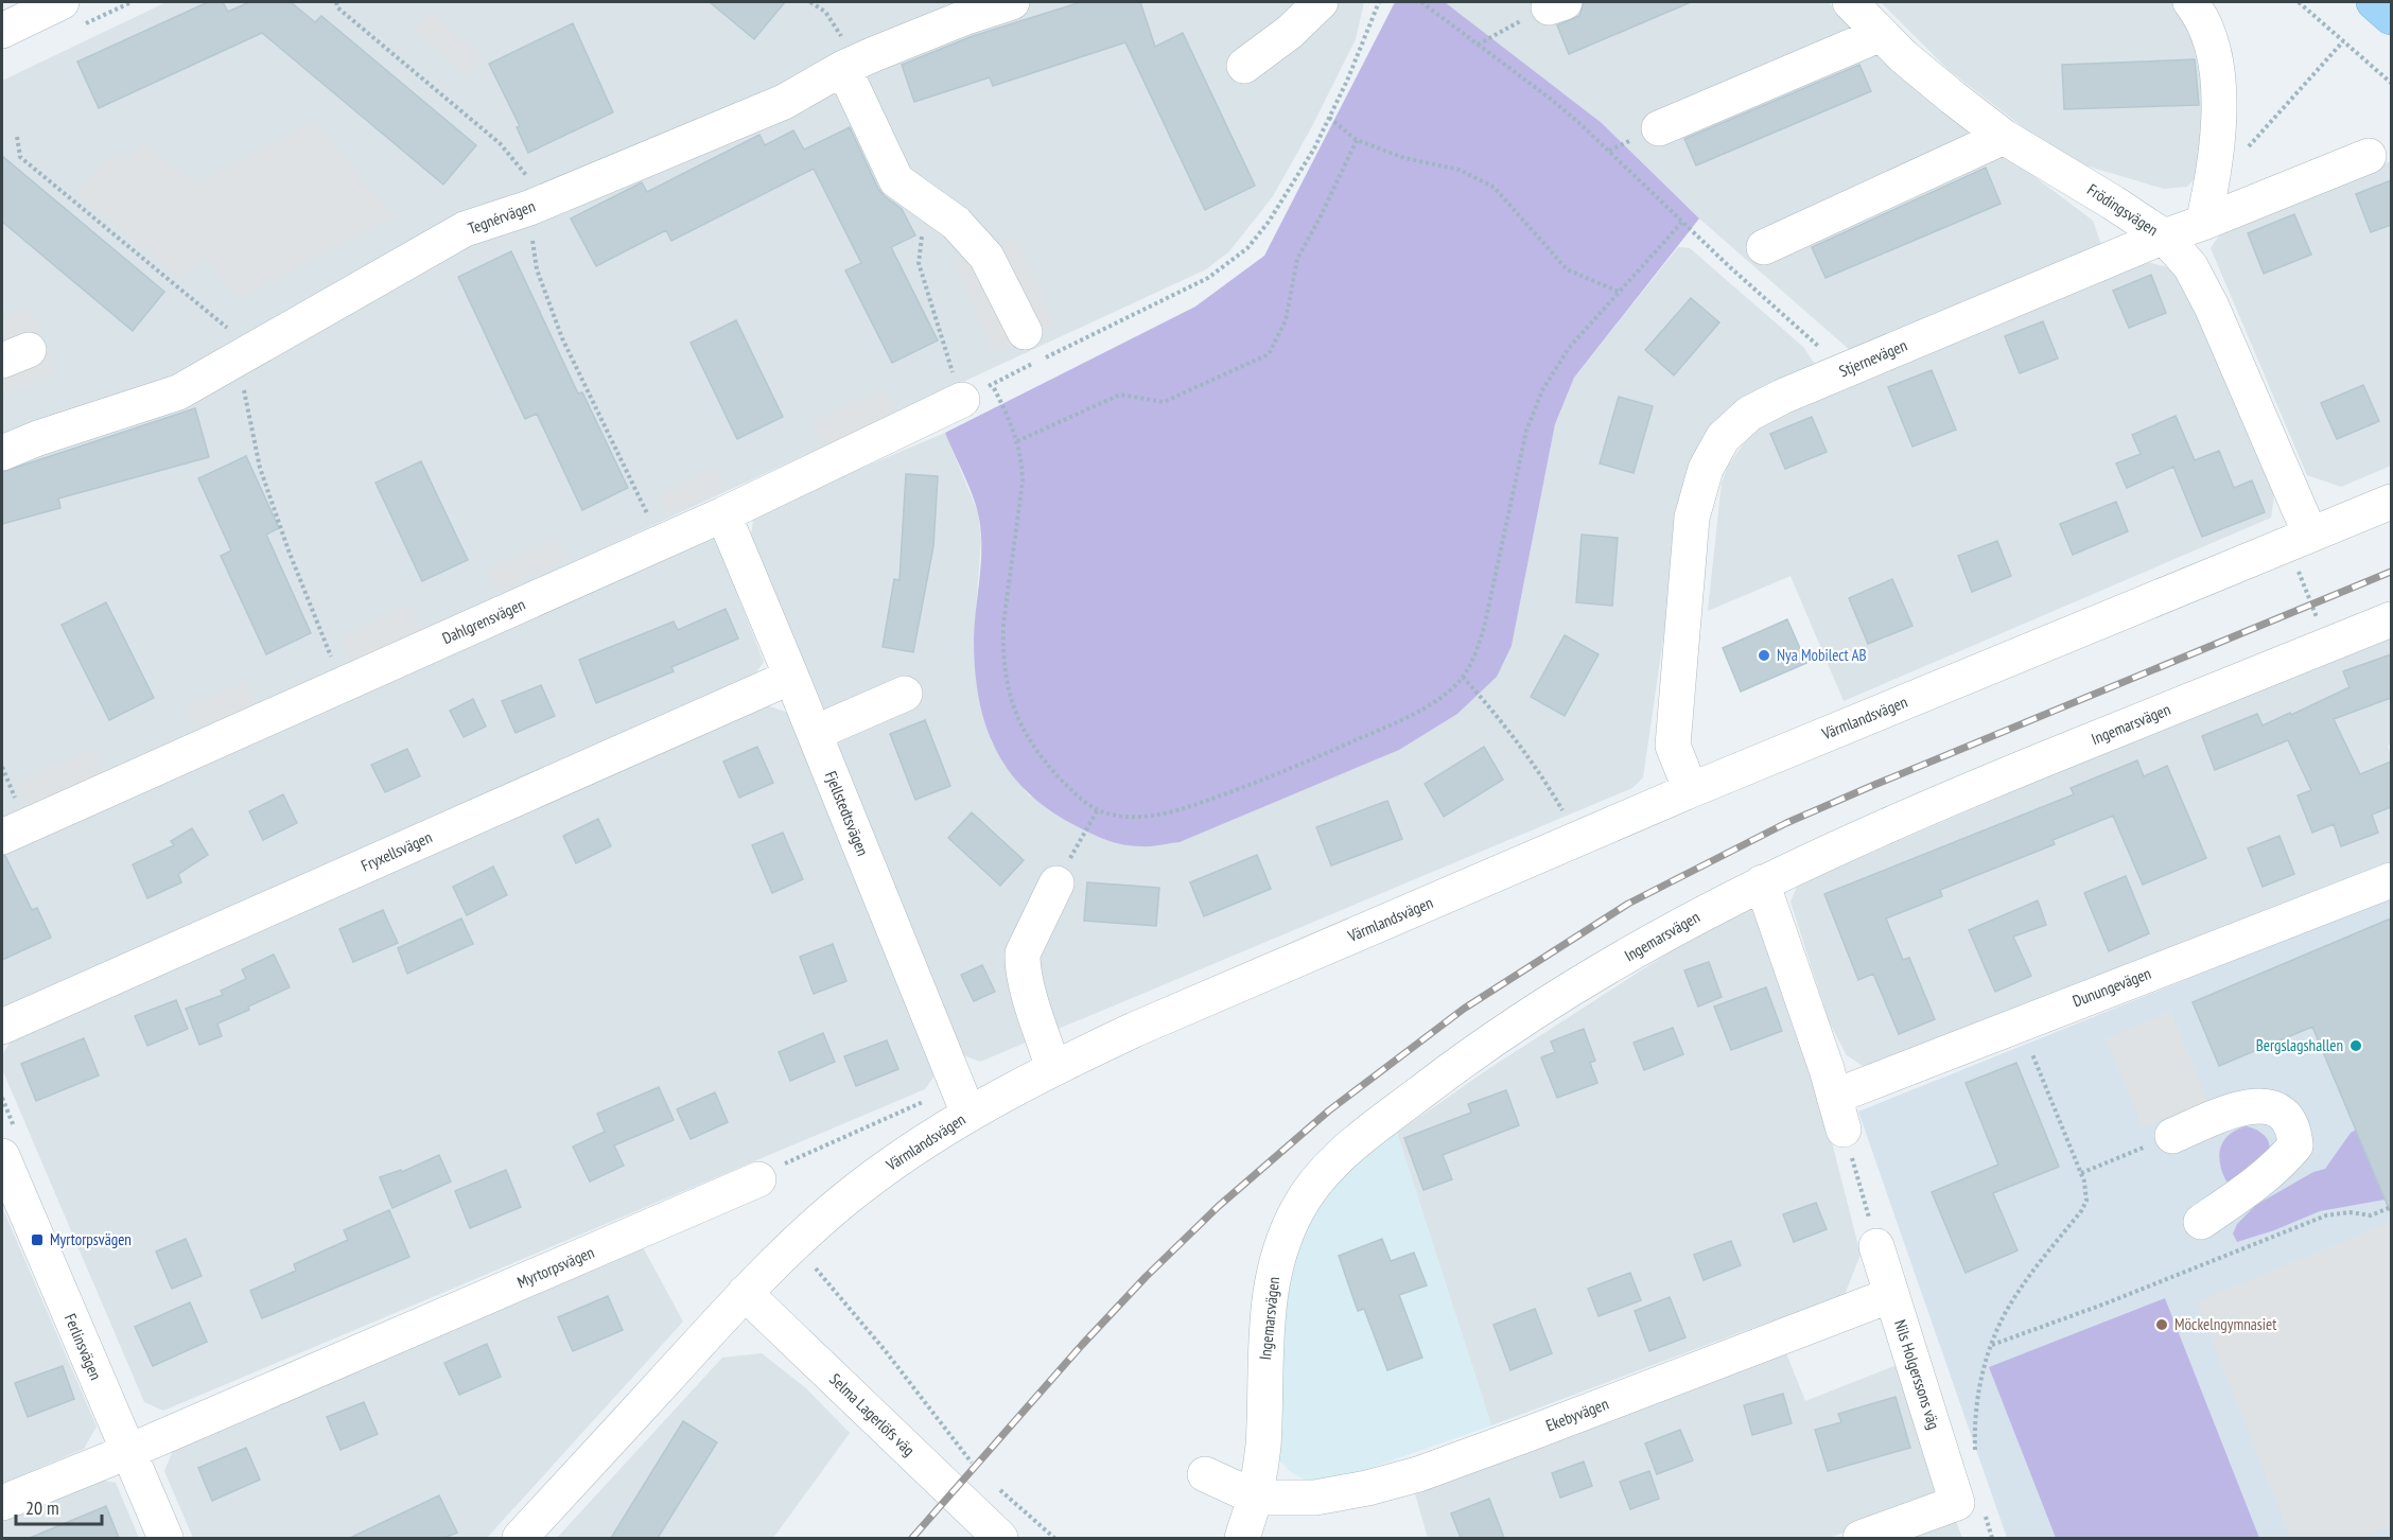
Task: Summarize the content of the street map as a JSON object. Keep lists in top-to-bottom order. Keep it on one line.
{"streets":{"street":["Frödingsvägen","Tegnérvägen","Stjernevägen","Dahlgrensvägen","Värmlandsvägen","Ingemarsvägen","Fjellstedtsvägen","Fryxellsvägen","Dunungevägen","Myrtorpsvägen","Ferlinsvägen","Nils Holgerssons väg","Selma Lagerlöfs väg","Ekebyvägen"]},"crossings":[["Frödingsvägen","Stjernevägen"],["Frödingsvägen","Värmlandsvägen"],["Stjernevägen","Värmlandsvägen"],["Dahlgrensvägen","Fjellstedtsvägen"],["Värmlandsvägen","Fjellstedtsvägen"],["Värmlandsvägen","Selma Lagerlöfs väg"],["Ingemarsvägen","Ekebyvägen"],["Fjellstedtsvägen","Fryxellsvägen"],["Myrtorpsvägen","Ferlinsvägen"],["Nils Holgerssons väg","Ekebyvägen"]],"places":{"other":["Nya Mobilect AB","Bergslagshallen","Möckelngymnasiet"],"transit":["Myrtorpsvägen"]},"scale_bar":"20 m"}
